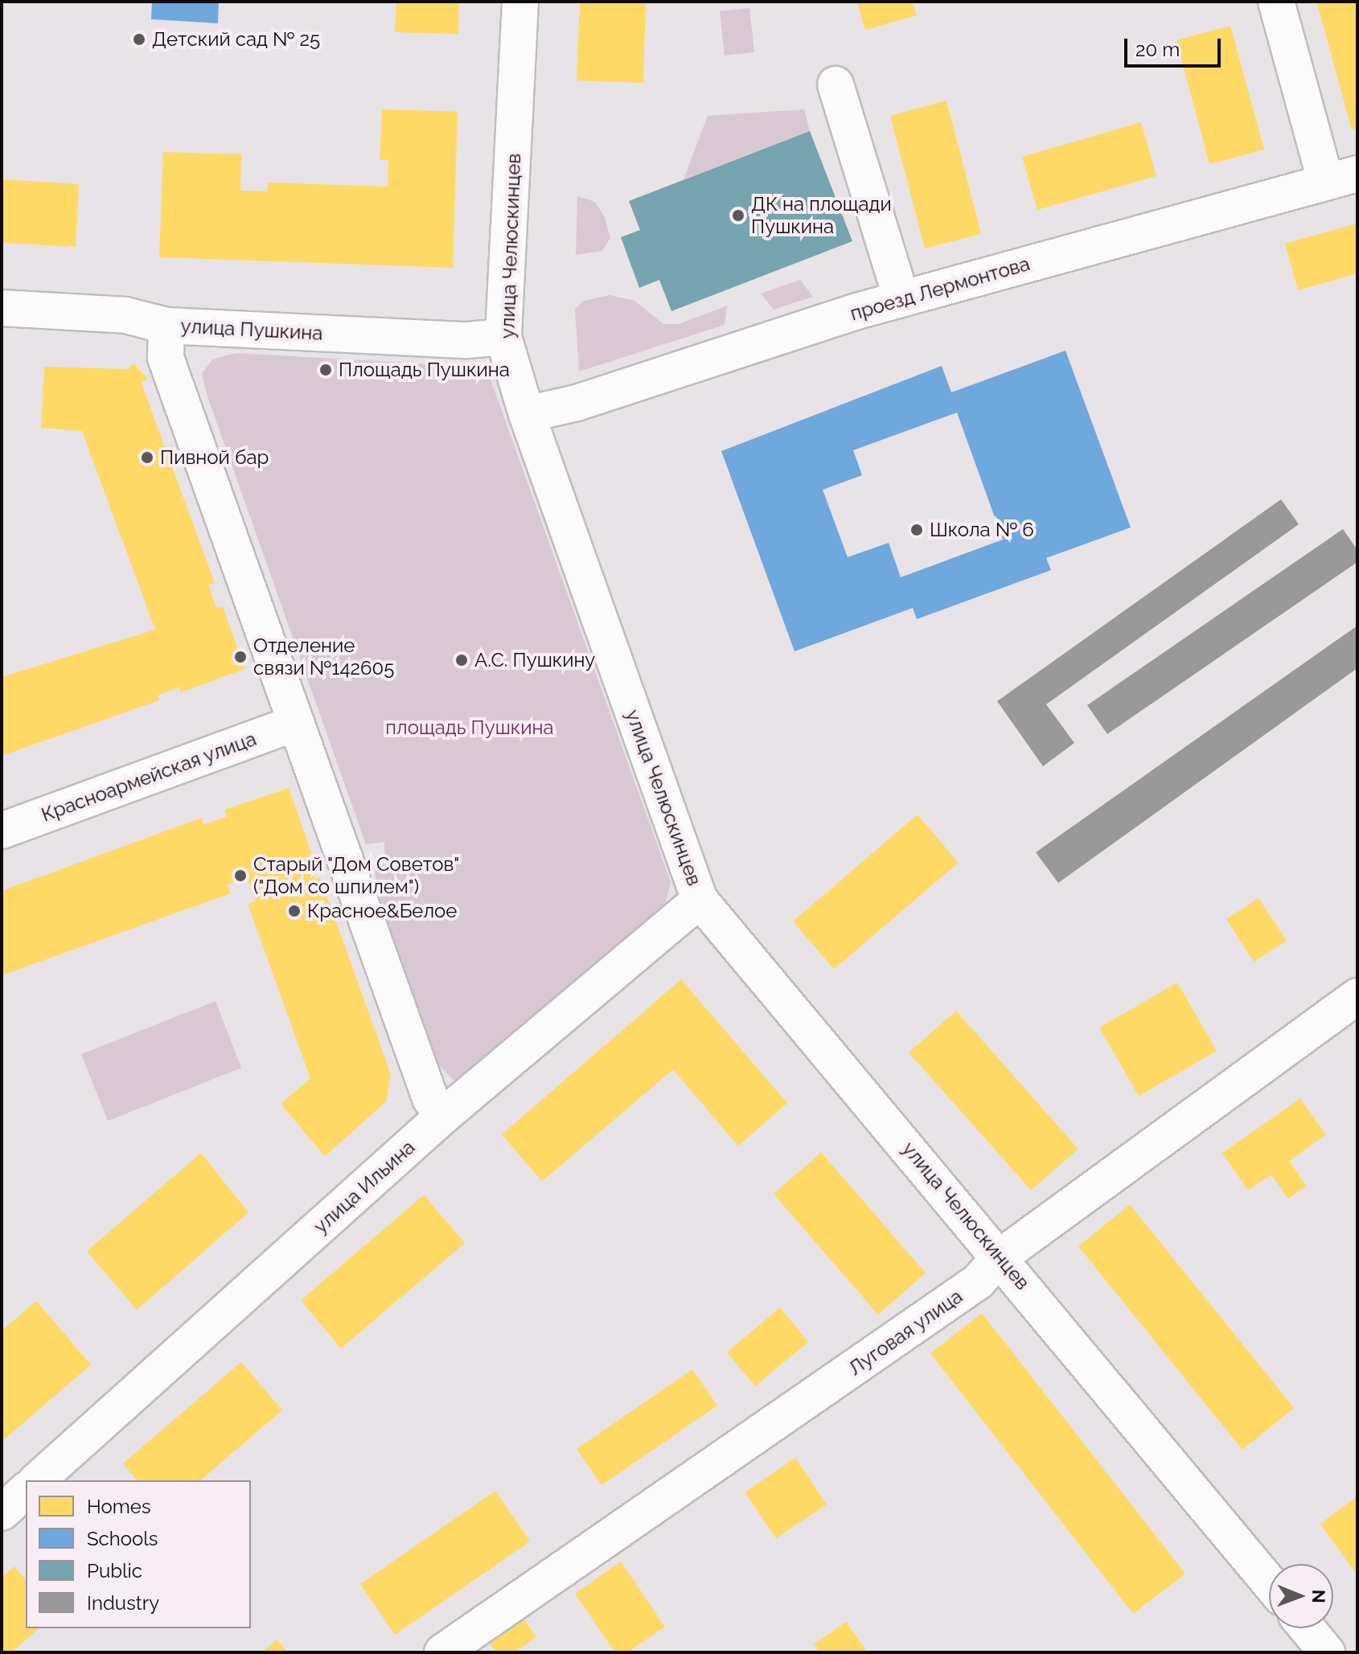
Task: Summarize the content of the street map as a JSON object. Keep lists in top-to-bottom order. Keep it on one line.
{"streets":{"street":["улица Челюскинцев","проезд Лермонтова","улица Пушкина","Красноармейская улица","улица Ильина","Луговая улица"]},"crossings":[["улица Челюскинцев","проезд Лермонтова"],["улица Челюскинцев","улица Пушкина"],["улица Челюскинцев","улица Ильина"],["улица Челюскинцев","Луговая улица"]],"parks":["площадь Пушкина"],"places":["Детский сад № 25","ДК на площади Пушкина","Площадь Пушкина","Пивной бар","Школа № 6","Отделение связи №142605","А.С. Пушкину","Старый \"Дом Советов\" (\"Дом со шпилем\")","Красное&Белое"],"legend":["Homes","Schools","Public","Industry"],"scale_bar":"20 m","north":"right"}
